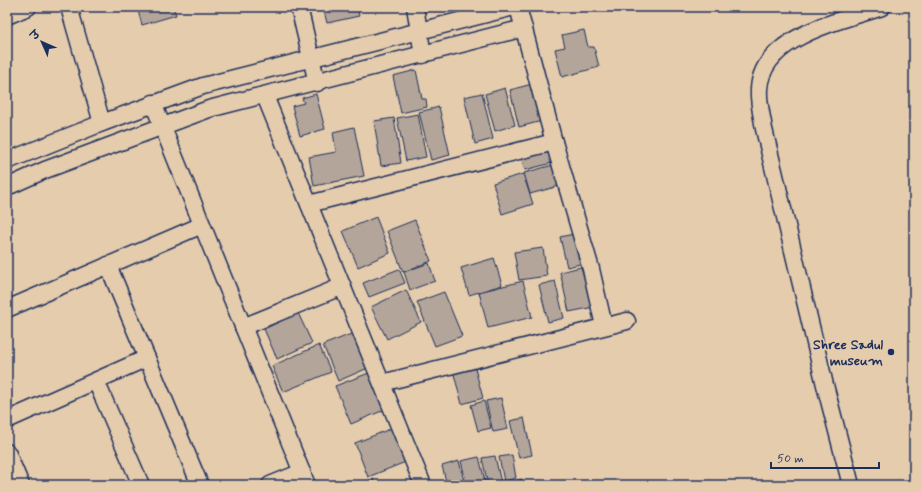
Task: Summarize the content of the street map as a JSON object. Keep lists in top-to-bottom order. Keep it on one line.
{"places":["Shree Sadul museum"],"scale_bar":"50 m","north":"top left"}
